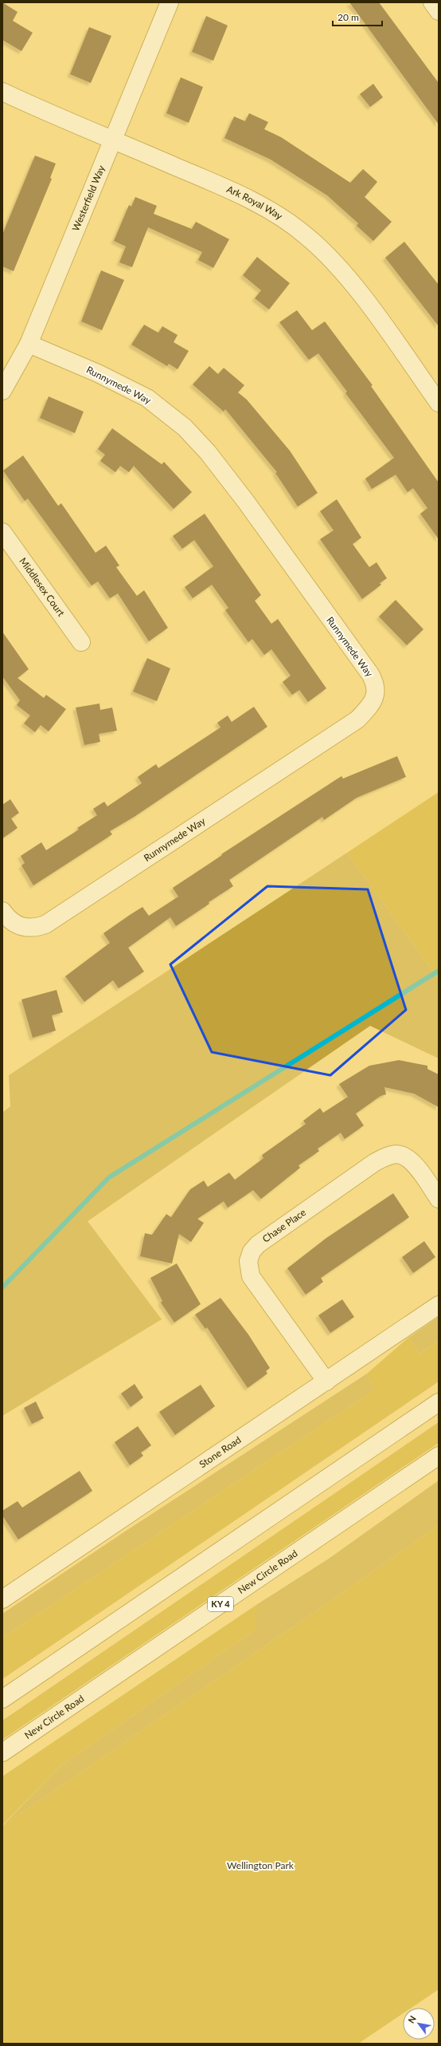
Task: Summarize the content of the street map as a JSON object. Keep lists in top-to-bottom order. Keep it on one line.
{"streets":{"main road":["Westerfield Way","Ark Royal Way","Runnymede Way","Middlesex Court","Chase Place","Stone Road","New Circle Road","KY 4"]},"crossings":[["Westerfield Way","Ark Royal Way"],["Westerfield Way","Runnymede Way"],["Chase Place","Stone Road"]],"parks":["Wellington Park"],"scale_bar":"20 m","north":"top left"}
